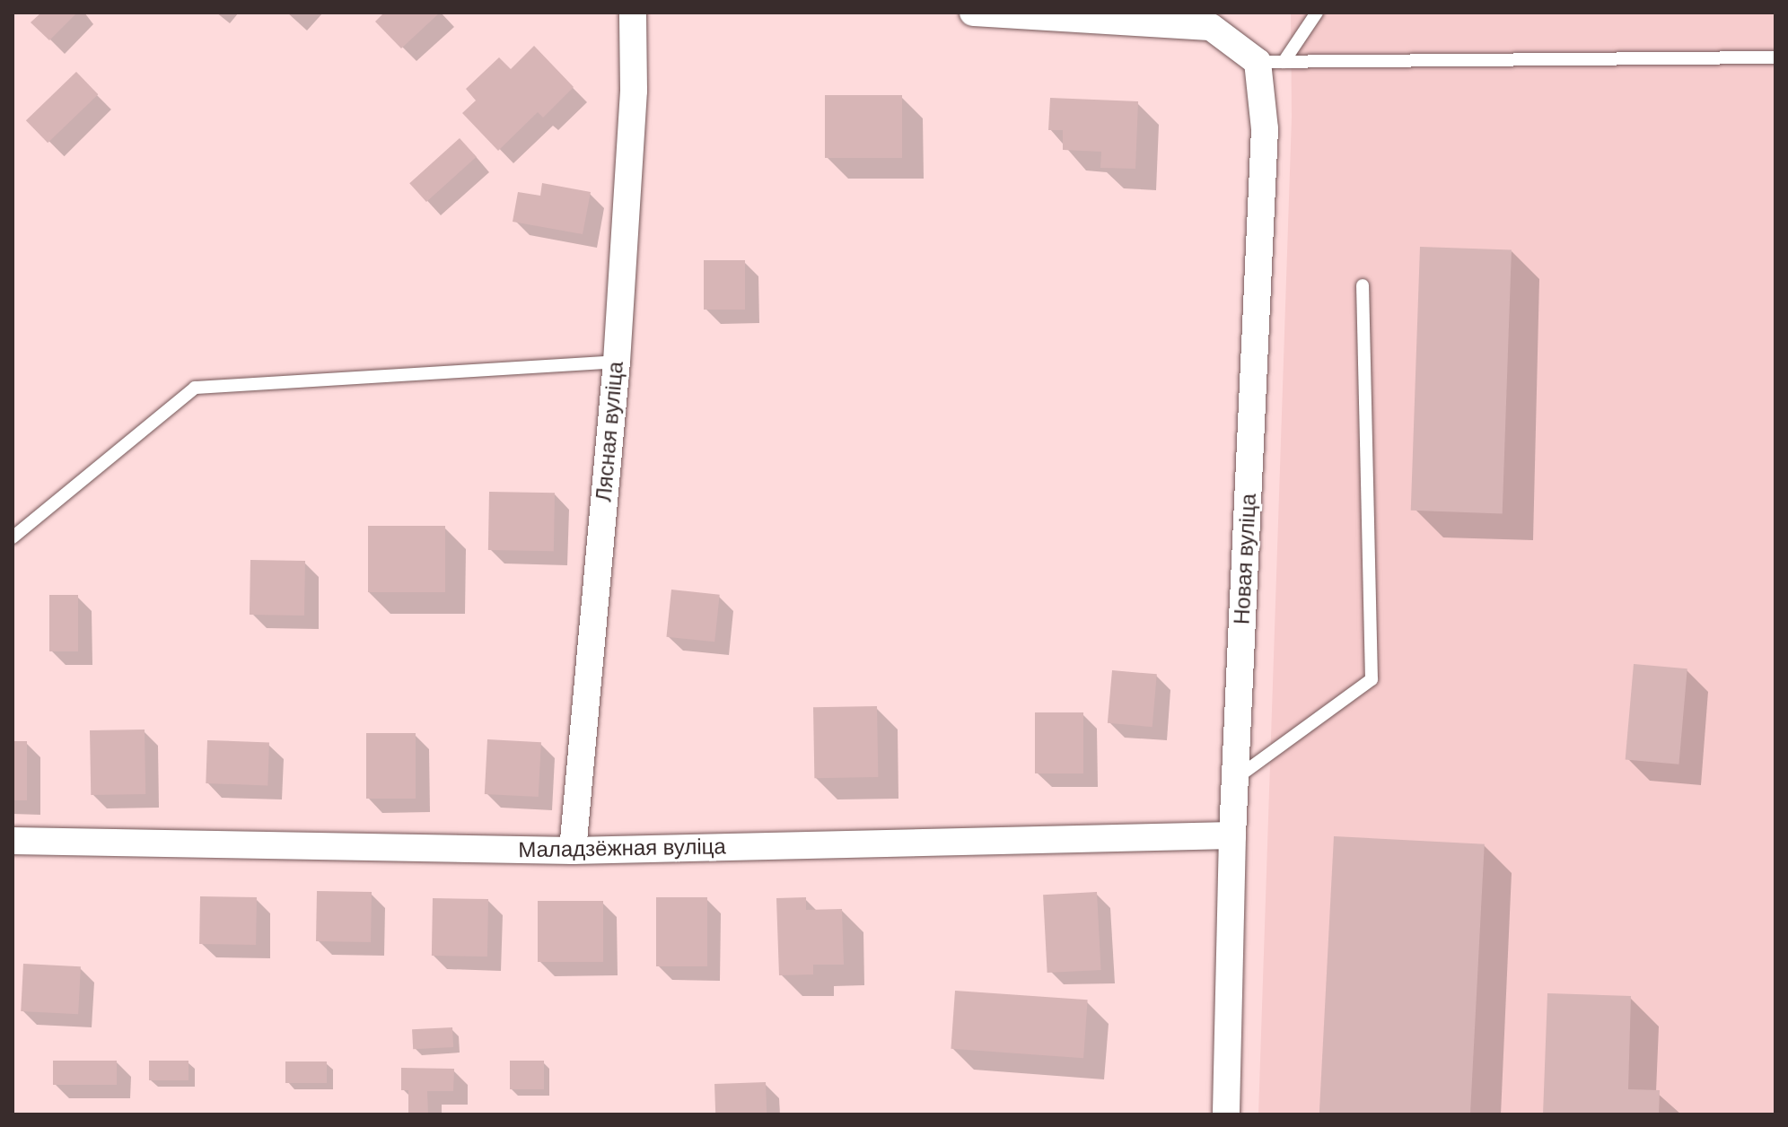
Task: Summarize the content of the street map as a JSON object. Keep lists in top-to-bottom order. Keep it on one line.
{"streets":{"street":["Лясная вуліца","Новая вуліца","Маладзёжная вуліца"]},"crossings":[["Лясная вуліца","Маладзёжная вуліца"],["Новая вуліца","Маладзёжная вуліца"]]}
